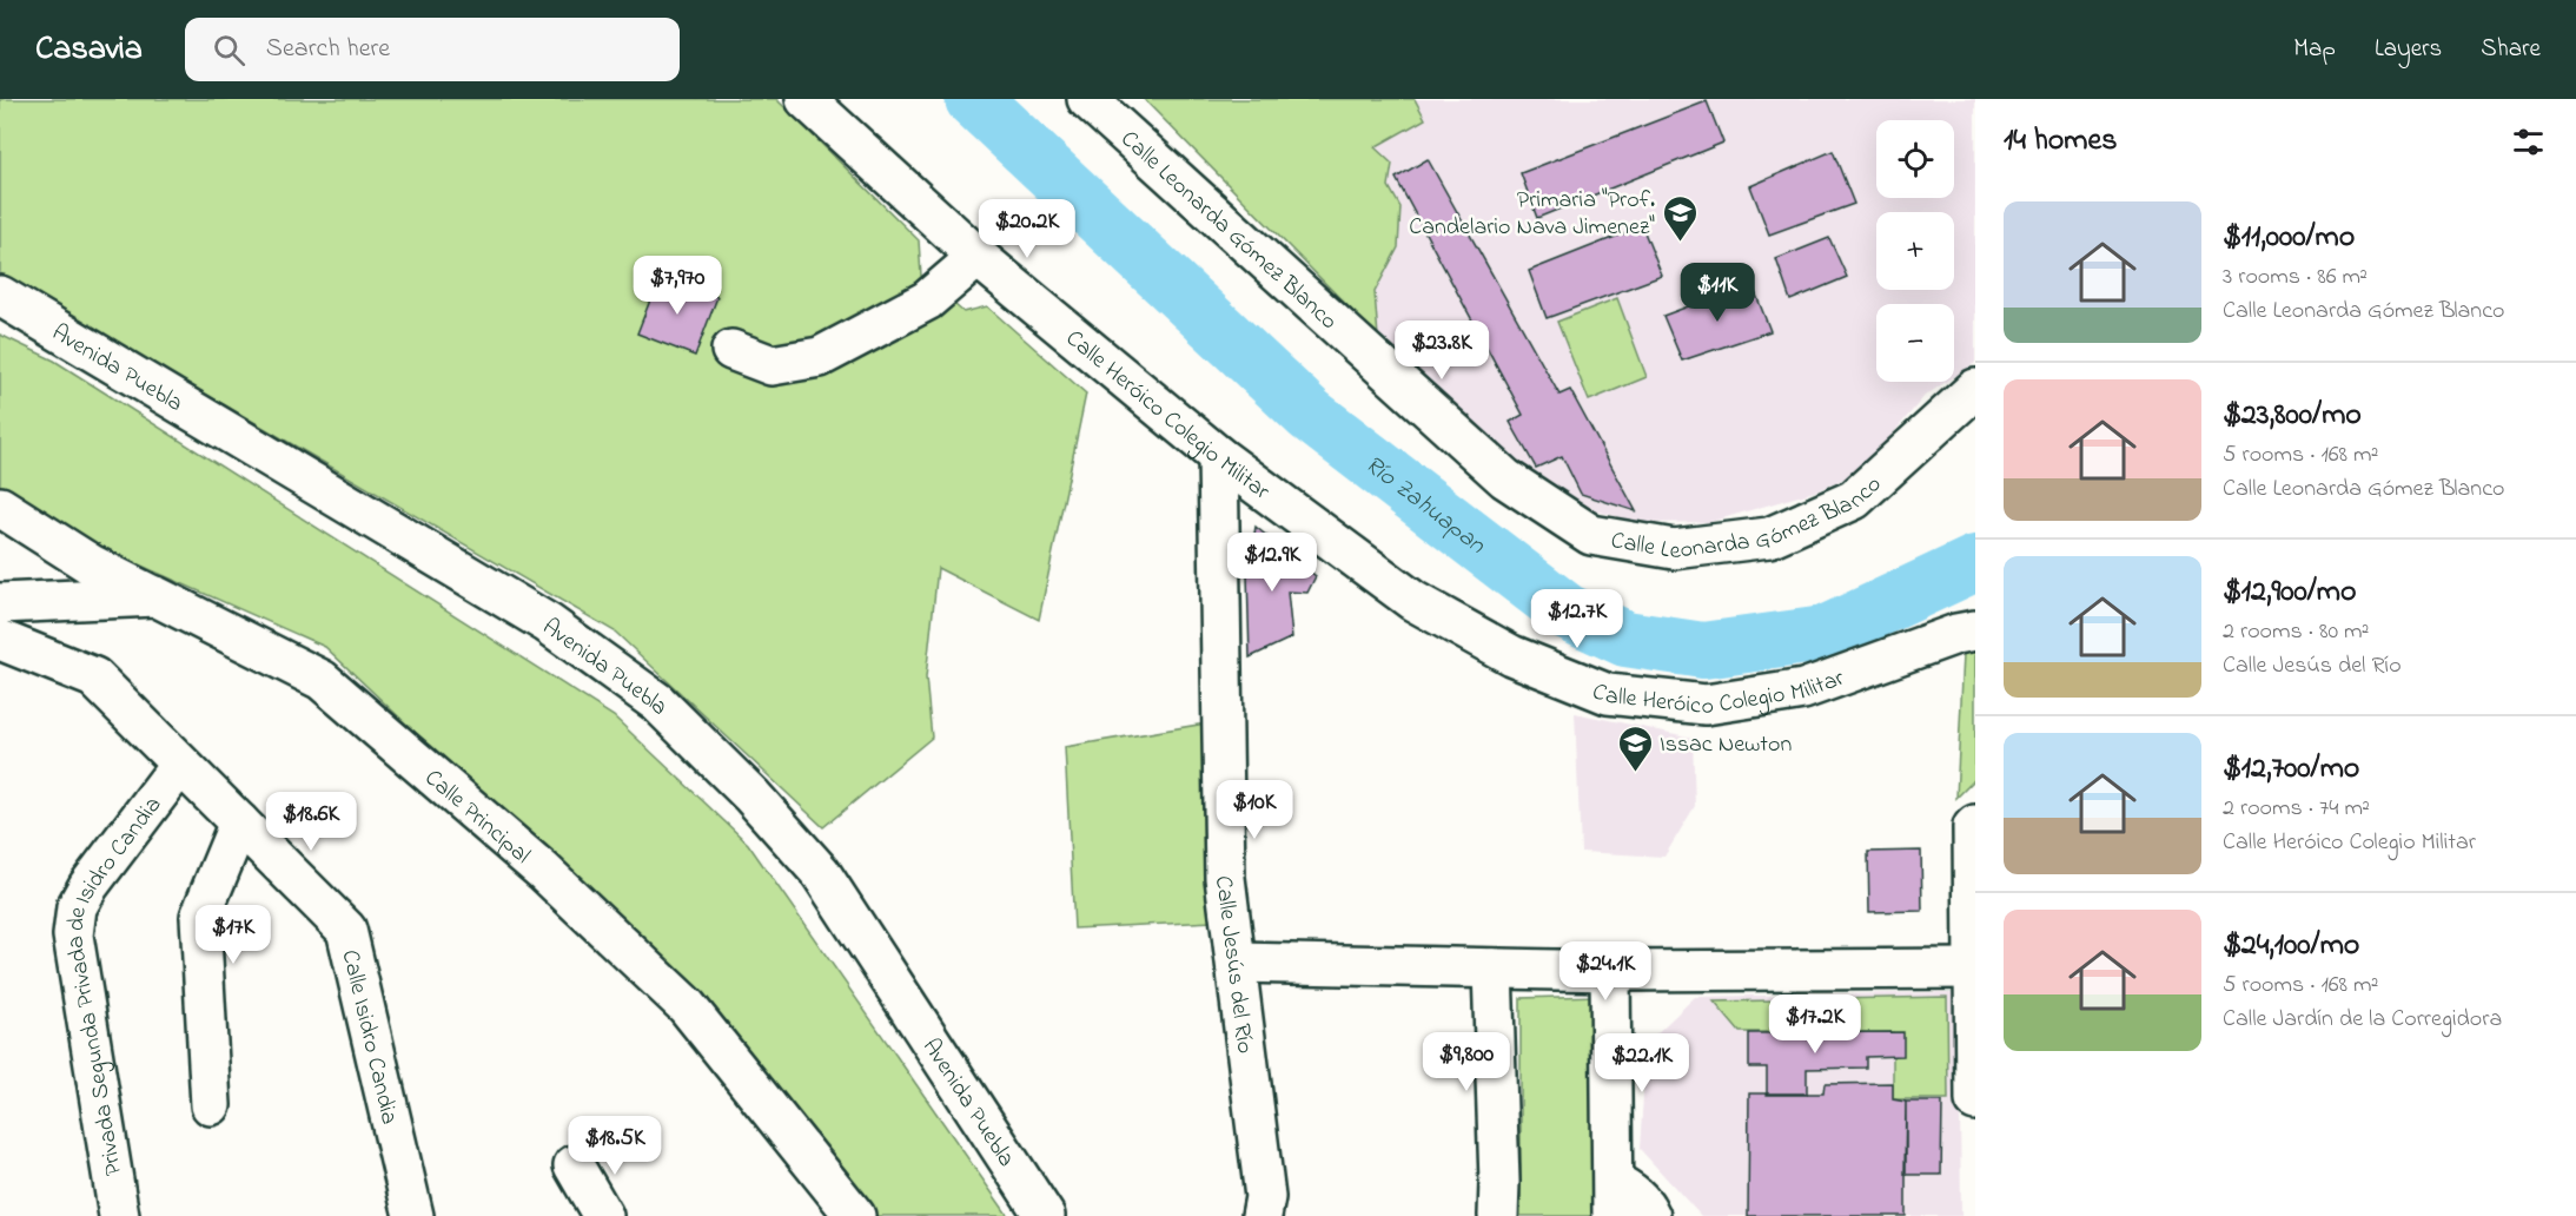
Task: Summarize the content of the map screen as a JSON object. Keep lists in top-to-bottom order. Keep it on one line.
{"streets":{"street":["Calle Leonarda Gómez Blanco","Avenida Puebla","Calle Heróico Colegio Militar","Calle Principal","Calle Jesús del Río","Privada Segunda Privada de Isidro Candia","Calle Isidro Candia"]},"crossings":[["Calle Heróico Colegio Militar","Calle Jesús del Río"],["Privada Segunda Privada de Isidro Candia","Calle Isidro Candia"]],"water":["Río Zahuapan"],"places":{"school or university":["Primaria \"Prof. Candelario Nava Jimenez\"","Issac Newton"]},"page":{"header":"Casavia","search":"Search here","nav":["Map","Layers","Share"],"heading":"14 homes","map_buttons":["+","−"],"list":[{"name":"$11,000/mo","note":"3 rooms · 86 m² · Calle Leonarda Gómez Blanco"},{"name":"$23,800/mo","note":"5 rooms · 168 m² · Calle Leonarda Gómez Blanco"},{"name":"$12,900/mo","note":"2 rooms · 80 m² · Calle Jesús del Río"},{"name":"$12,700/mo","note":"2 rooms · 74 m² · Calle Heróico Colegio Militar"},{"name":"$24,100/mo","note":"5 rooms · 168 m² · Calle Jardín de la Corregidora"}],"price":["$20.2K","$7,970","$11K","$23.8K","$12.9K","$12.7K","$10K","$18.6K","$17K","$24.1K","$17.2K","$9,800","$22.1K","$18.5K"]}}
